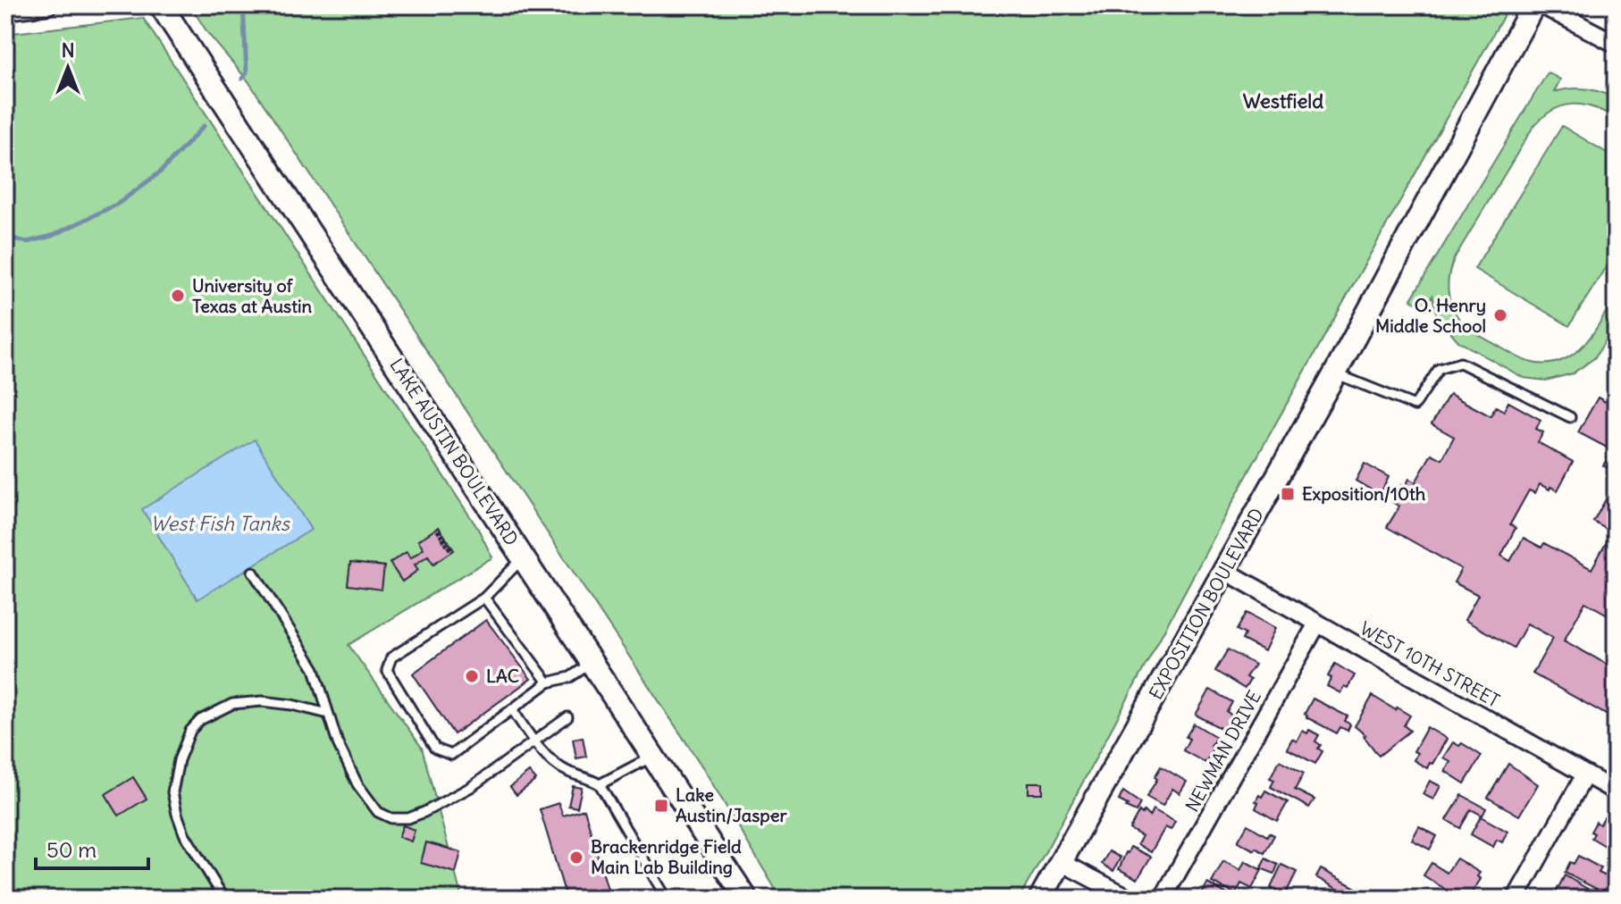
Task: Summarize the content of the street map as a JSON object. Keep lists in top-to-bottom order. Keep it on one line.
{"streets":{"street":["LAKE AUSTIN BOULEVARD","EXPOSITION BOULEVARD","WEST 10TH STREET","NEWMAN DRIVE"]},"crossings":[["EXPOSITION BOULEVARD","WEST 10TH STREET"],["WEST 10TH STREET","NEWMAN DRIVE"]],"districts":["Westfield"],"water":["West Fish Tanks"],"places":{"other":["University of Texas at Austin","O. Henry Middle School","LAC","Brackenridge Field Main Lab Building"],"transit":["Exposition/10th","Lake Austin/Jasper"]},"scale_bar":"50 m","north":"top"}
